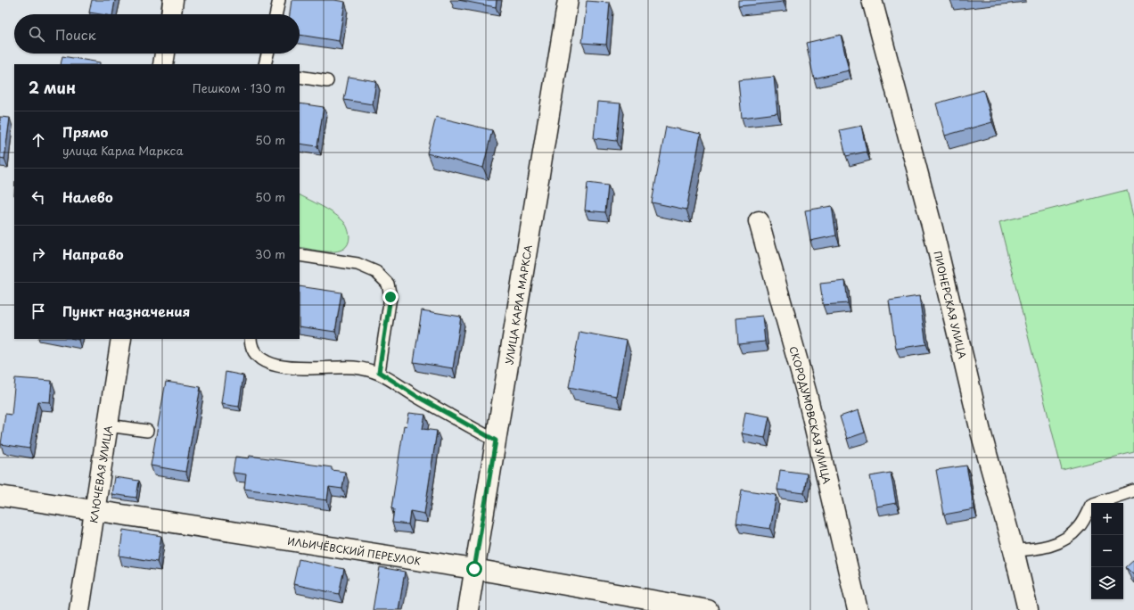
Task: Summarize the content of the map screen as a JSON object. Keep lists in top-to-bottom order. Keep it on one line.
{"streets":{"street":["УЛИЦА КАРЛА МАРКСА","ПИОНЕРСКАЯ УЛИЦА","СКОРОДУМОВСКАЯ УЛИЦА","КЛЮЧЕВАЯ УЛИЦА","ИЛЬИЧЁВСКИЙ ПЕРЕУЛОК"]},"crossings":[["УЛИЦА КАРЛА МАРКСА","ИЛЬИЧЁВСКИЙ ПЕРЕУЛОК"],["КЛЮЧЕВАЯ УЛИЦА","ИЛЬИЧЁВСКИЙ ПЕРЕУЛОК"]],"page":{"search":"Поиск","heading":["2 мин","Пешком · 130 m"],"list":[["Прямо","улица Карла Маркса","50 m"],["Налево","50 m"],["Направо","30 m"],"Пункт назначения"],"map_buttons":["+","−"]}}
